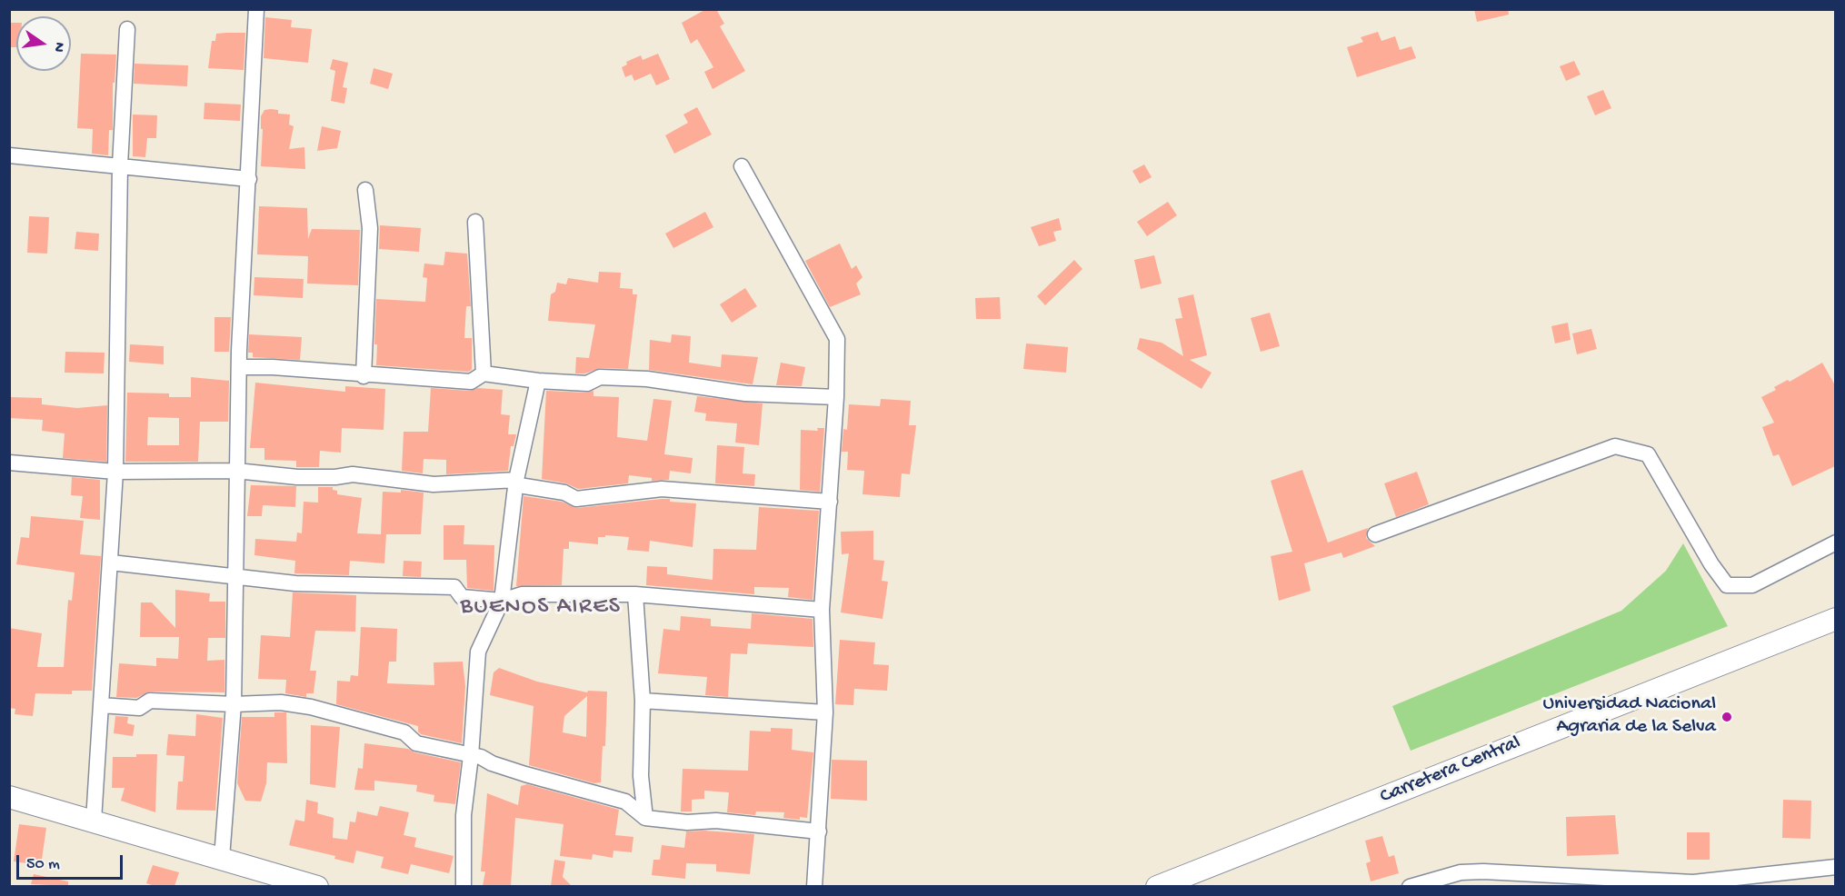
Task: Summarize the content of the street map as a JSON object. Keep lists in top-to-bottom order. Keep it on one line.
{"streets":{"highway":["Carretera Central"]},"districts":["BUENOS AIRES"],"places":["Universidad Nacional Agraria de la Selva"],"scale_bar":"50 m","north":"right"}
